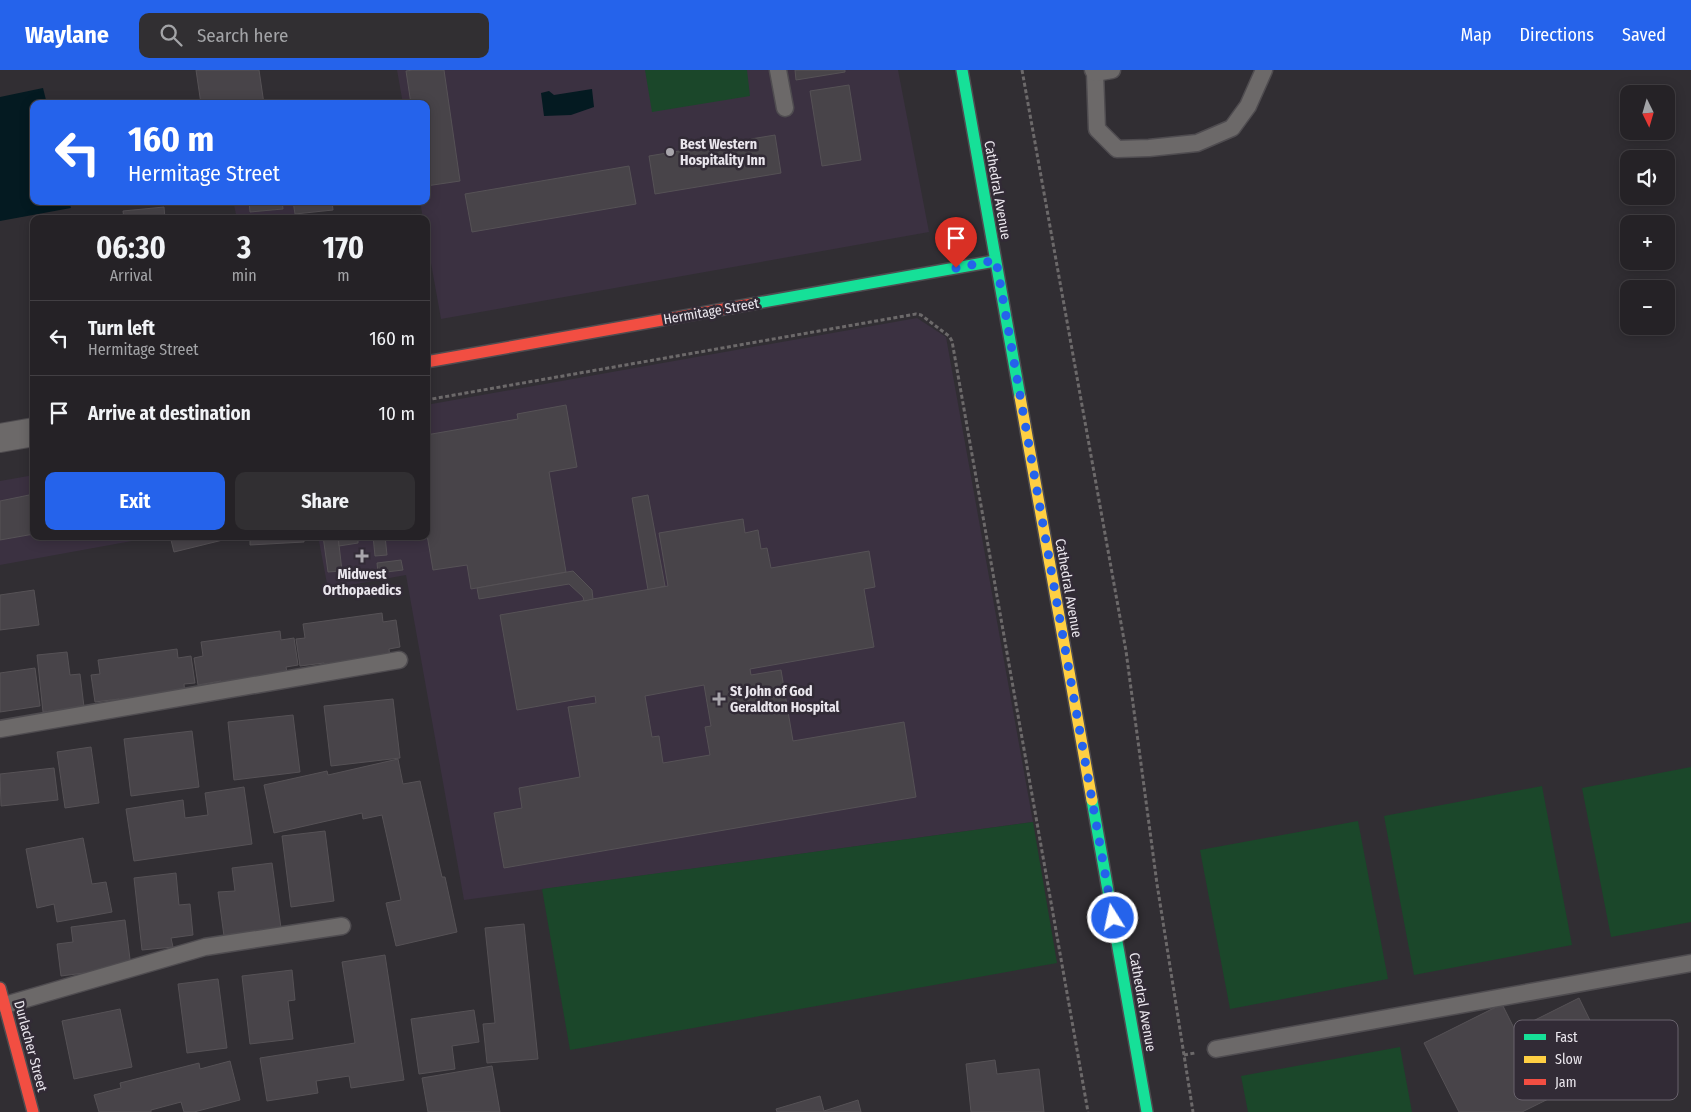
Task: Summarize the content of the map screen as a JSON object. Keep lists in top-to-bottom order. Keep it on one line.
{"streets":{"main road":["Cathedral Avenue","Hermitage Street","Durlacher Street"]},"crossings":[["Cathedral Avenue","Hermitage Street"]],"places":{"other":["Best Western Hospitality Inn"],"health":["Midwest Orthopaedics","St John of God Geraldton Hospital"]},"legend":["Fast","Slow","Jam"],"north":"bottom","page":{"header":"Waylane","search":"Search here","nav":["Map","Directions","Saved"],"map_buttons":["+","−"],"turn":["160 m","Hermitage Street"],"eta":["06:30","Arrival","3","min","170","m"],"list":[{"name":"Turn left","note":"Hermitage Street","value":"160 m"},{"name":"Arrive at destination","value":"10 m"}],"buttons":["Exit","Share"]}}
